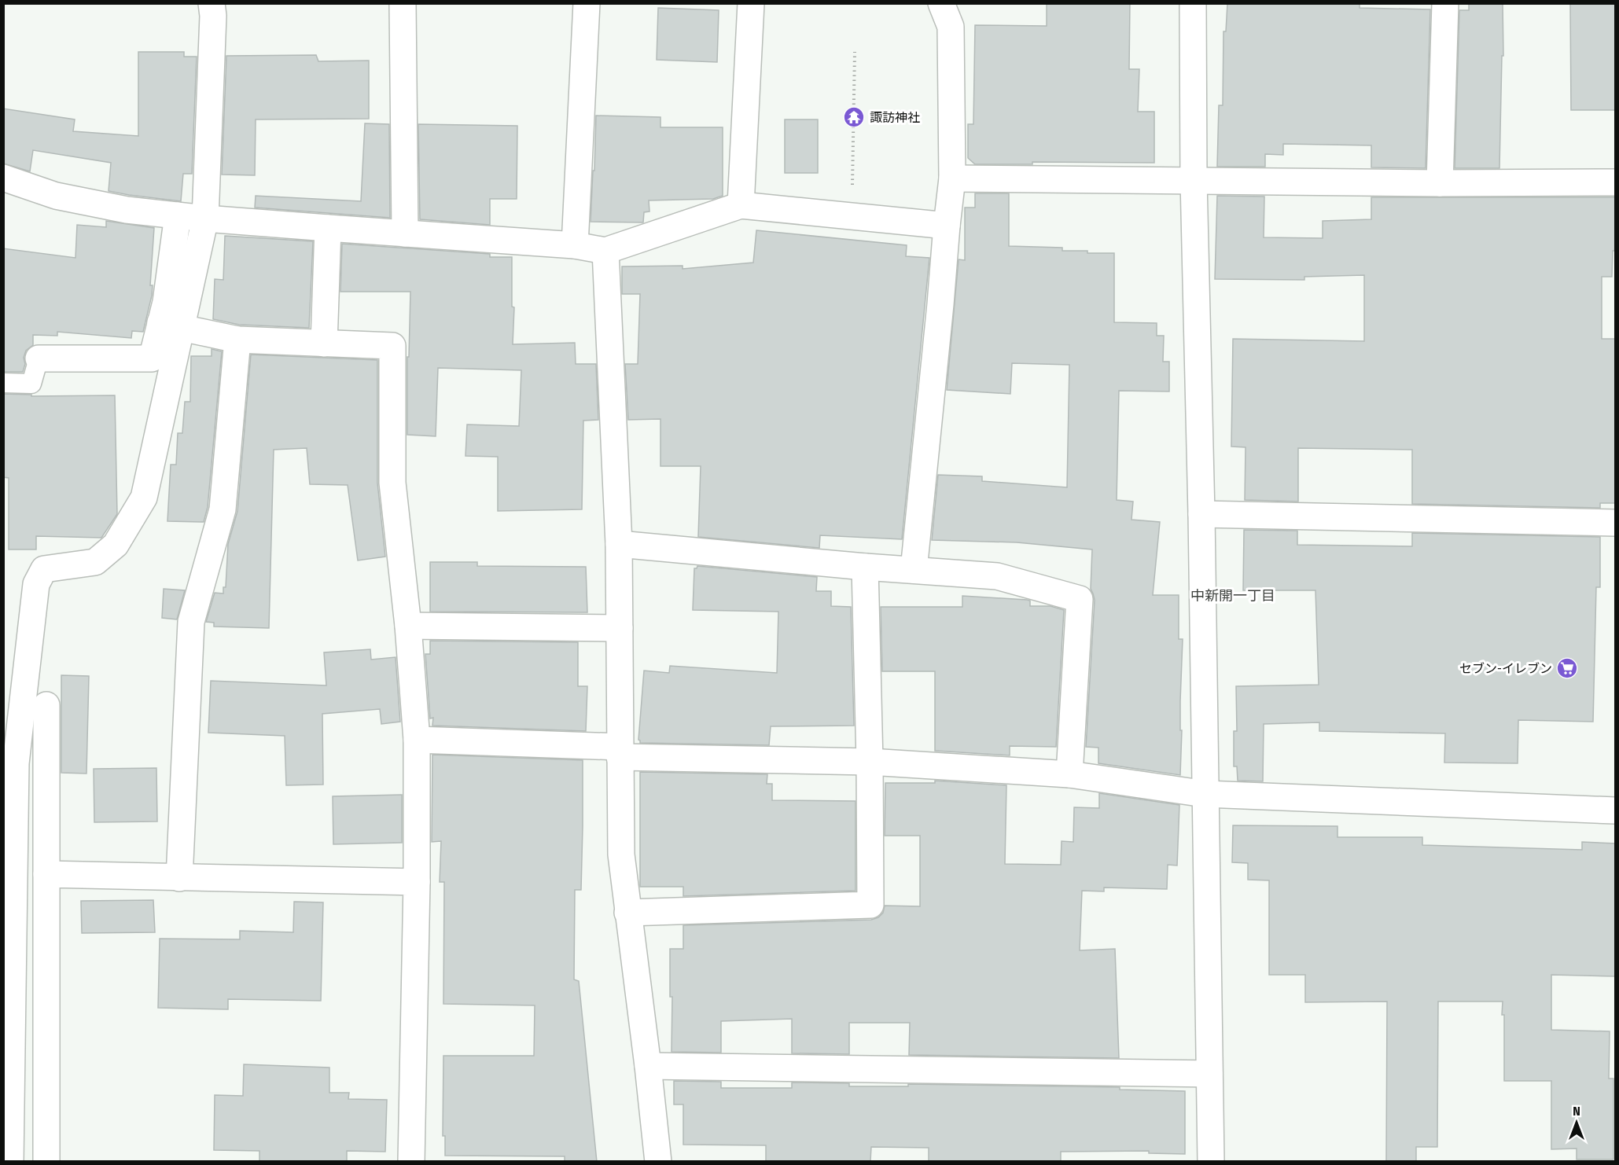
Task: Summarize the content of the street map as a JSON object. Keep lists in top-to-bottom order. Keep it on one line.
{"districts":["中新開一丁目"],"places":{"temple":["諏訪神社"],"supermarket":["セブン-イレブン"]},"north":"top"}
